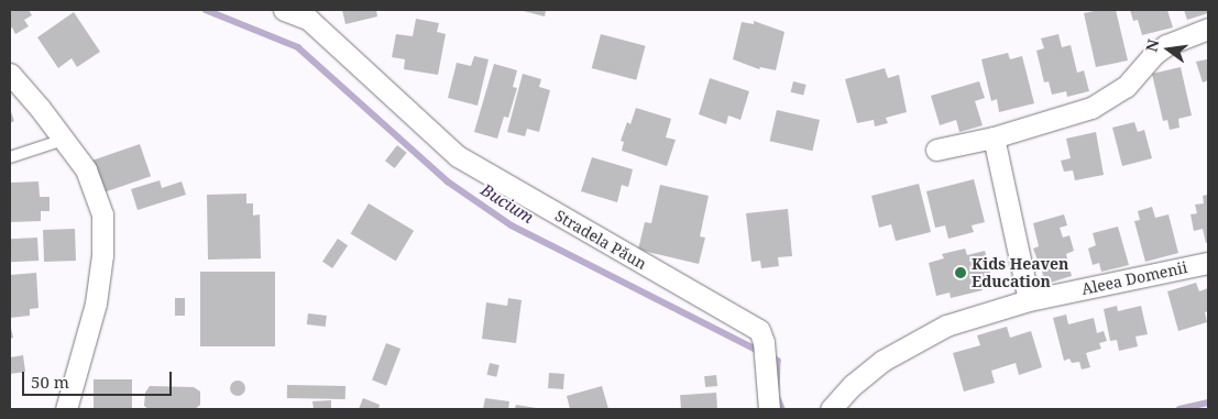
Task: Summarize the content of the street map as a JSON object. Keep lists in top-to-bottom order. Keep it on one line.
{"streets":{"street":["Stradela Păun","Aleea Domenii"]},"water":["Bucium"],"places":["Kids Heaven Education"],"scale_bar":"50 m","north":"left"}
